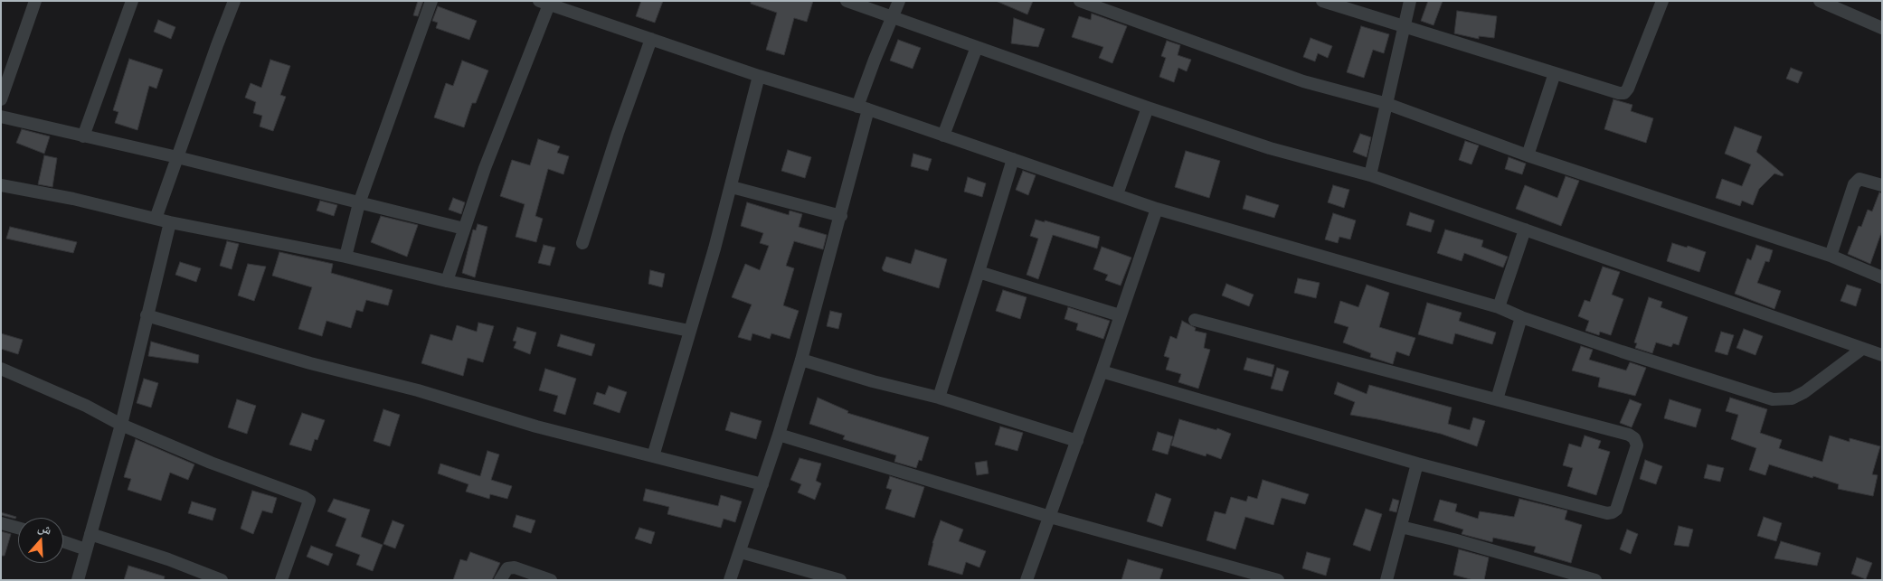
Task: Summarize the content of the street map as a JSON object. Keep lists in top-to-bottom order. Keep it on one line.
{"north":"top"}
